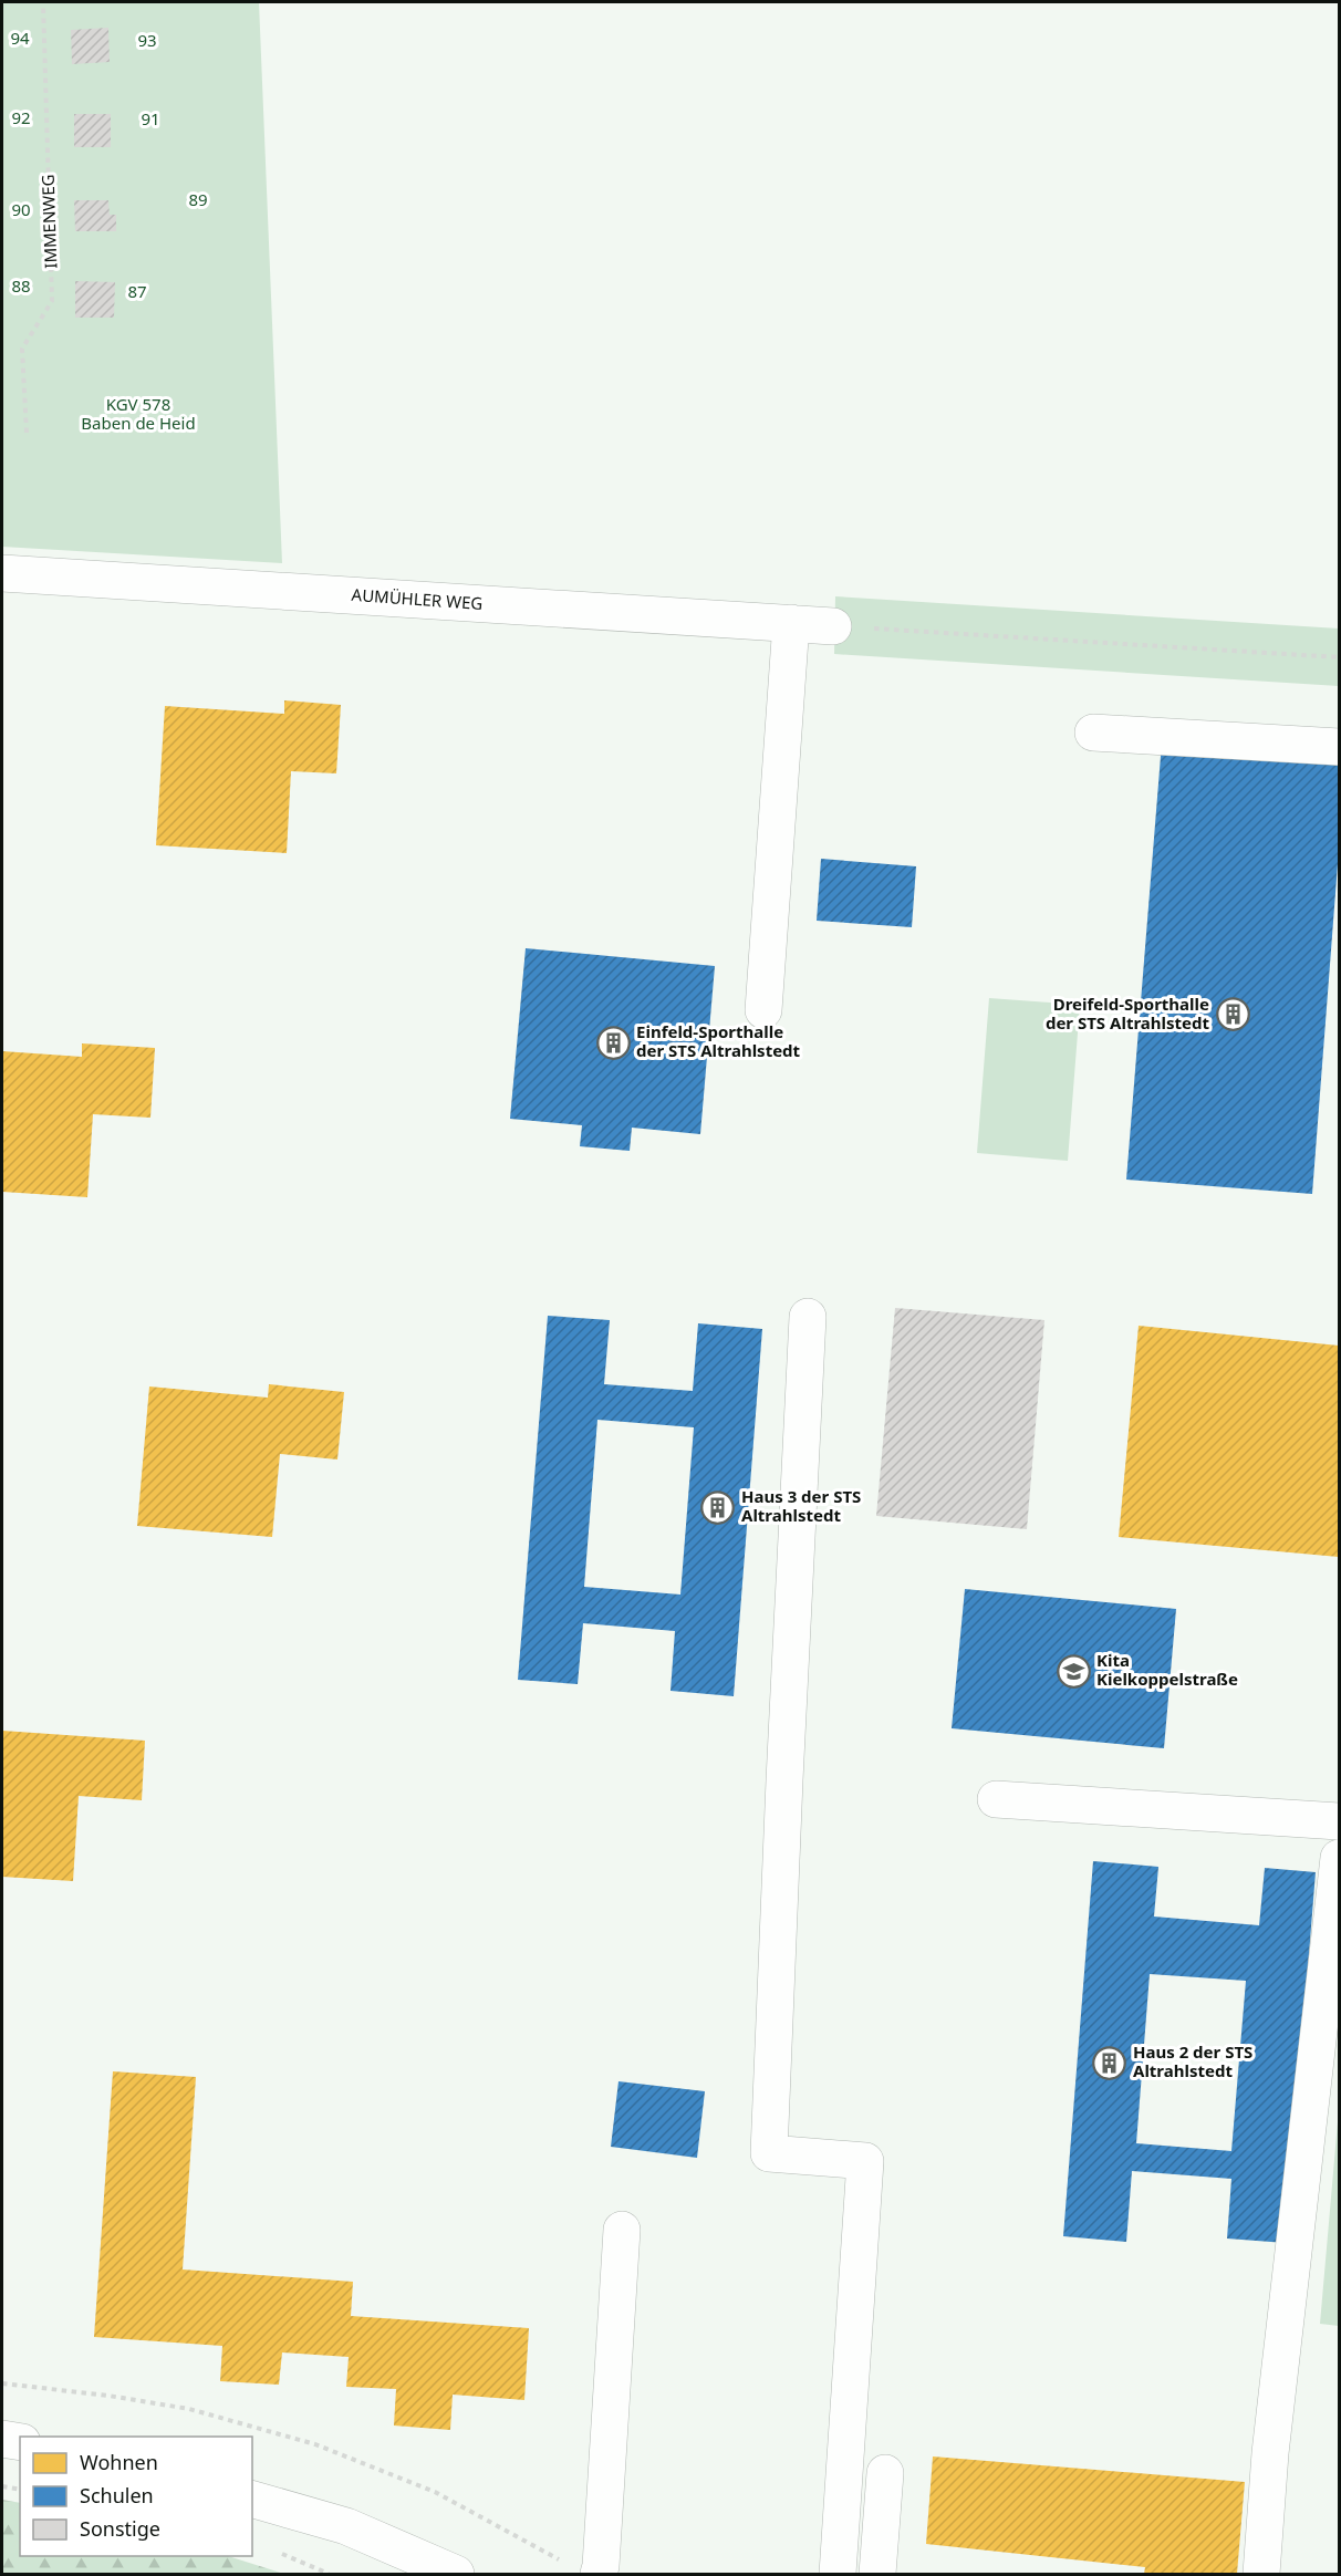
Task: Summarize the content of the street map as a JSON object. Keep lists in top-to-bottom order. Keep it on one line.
{"streets":{"street":["AUMÜHLER WEG"],"path":["IMMENWEG"]},"parks":["94","93","92","91","89","90","88","87","KGV 578 Baben de Heid"],"places":{"building":["Dreifeld-Sporthalle der STS Altrahlstedt","Einfeld-Sporthalle der STS Altrahlstedt","Haus 3 der STS Altrahlstedt","Haus 2 der STS Altrahlstedt"],"school or university":["Kita Kielkoppelstraße"]},"legend":["Wohnen","Schulen","Sonstige"]}
